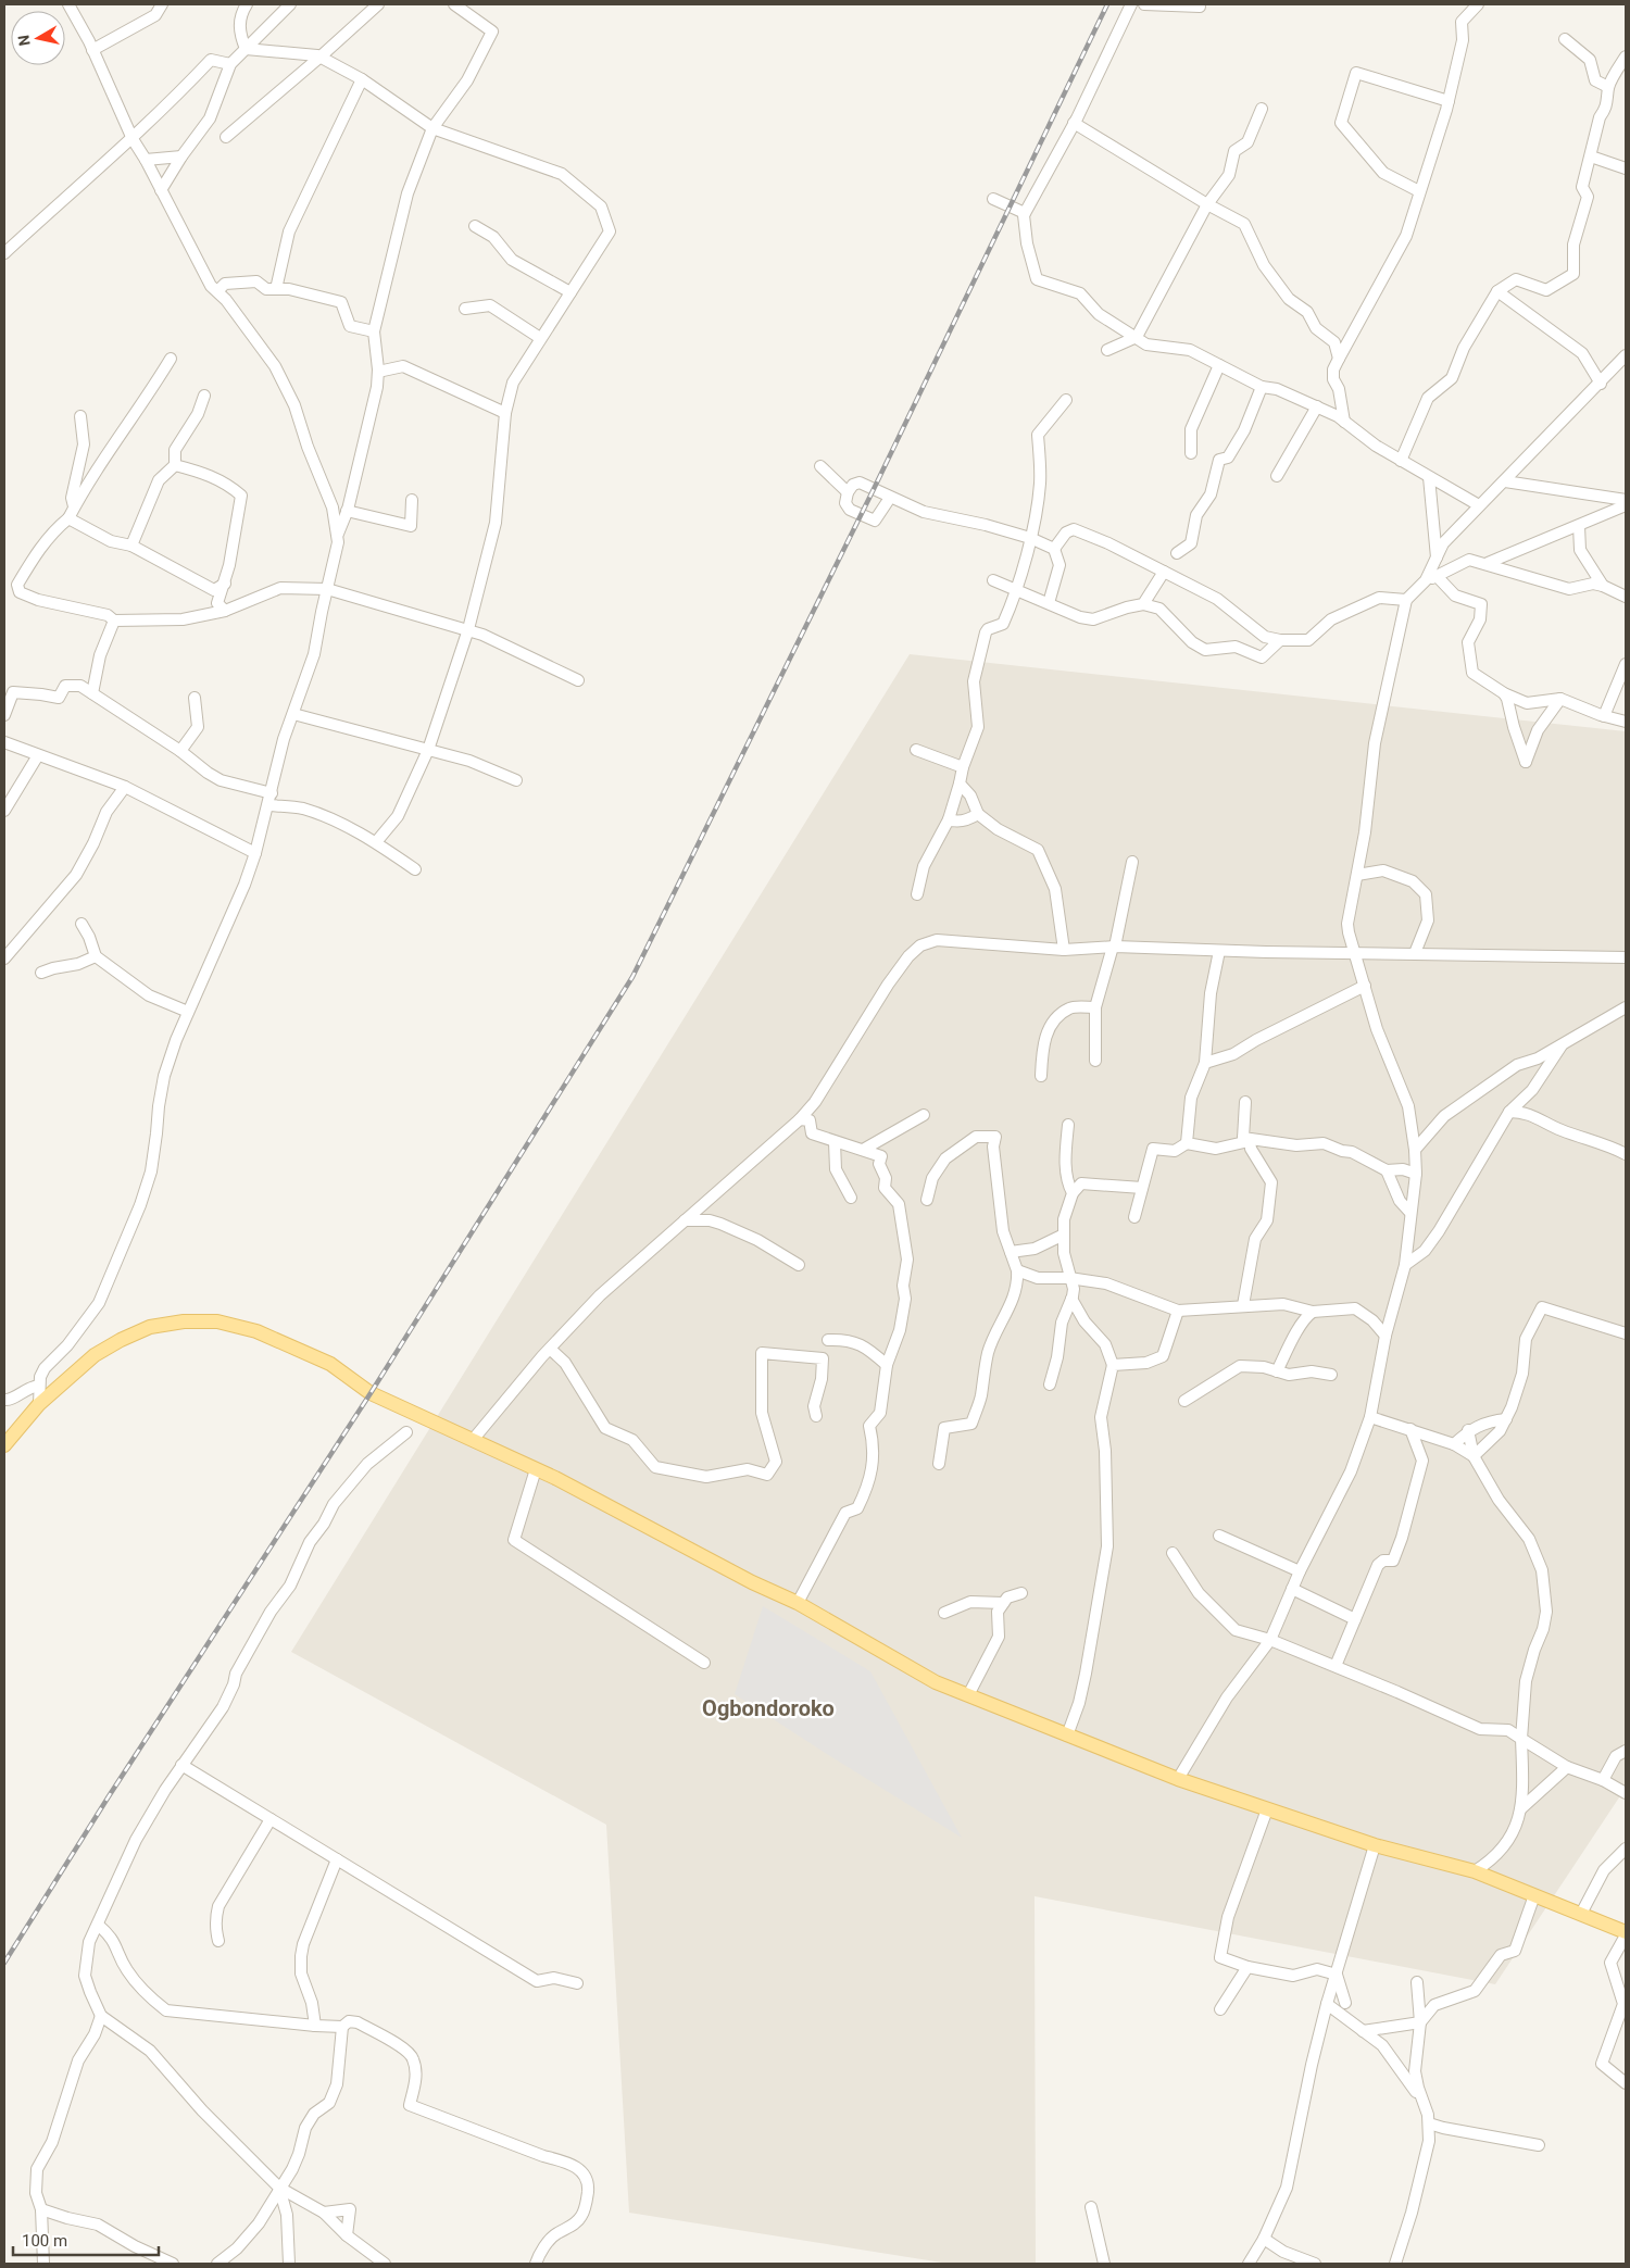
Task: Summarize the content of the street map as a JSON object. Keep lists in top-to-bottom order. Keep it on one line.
{"districts":["Ogbondoroko"],"scale_bar":"100 m","north":"left"}
